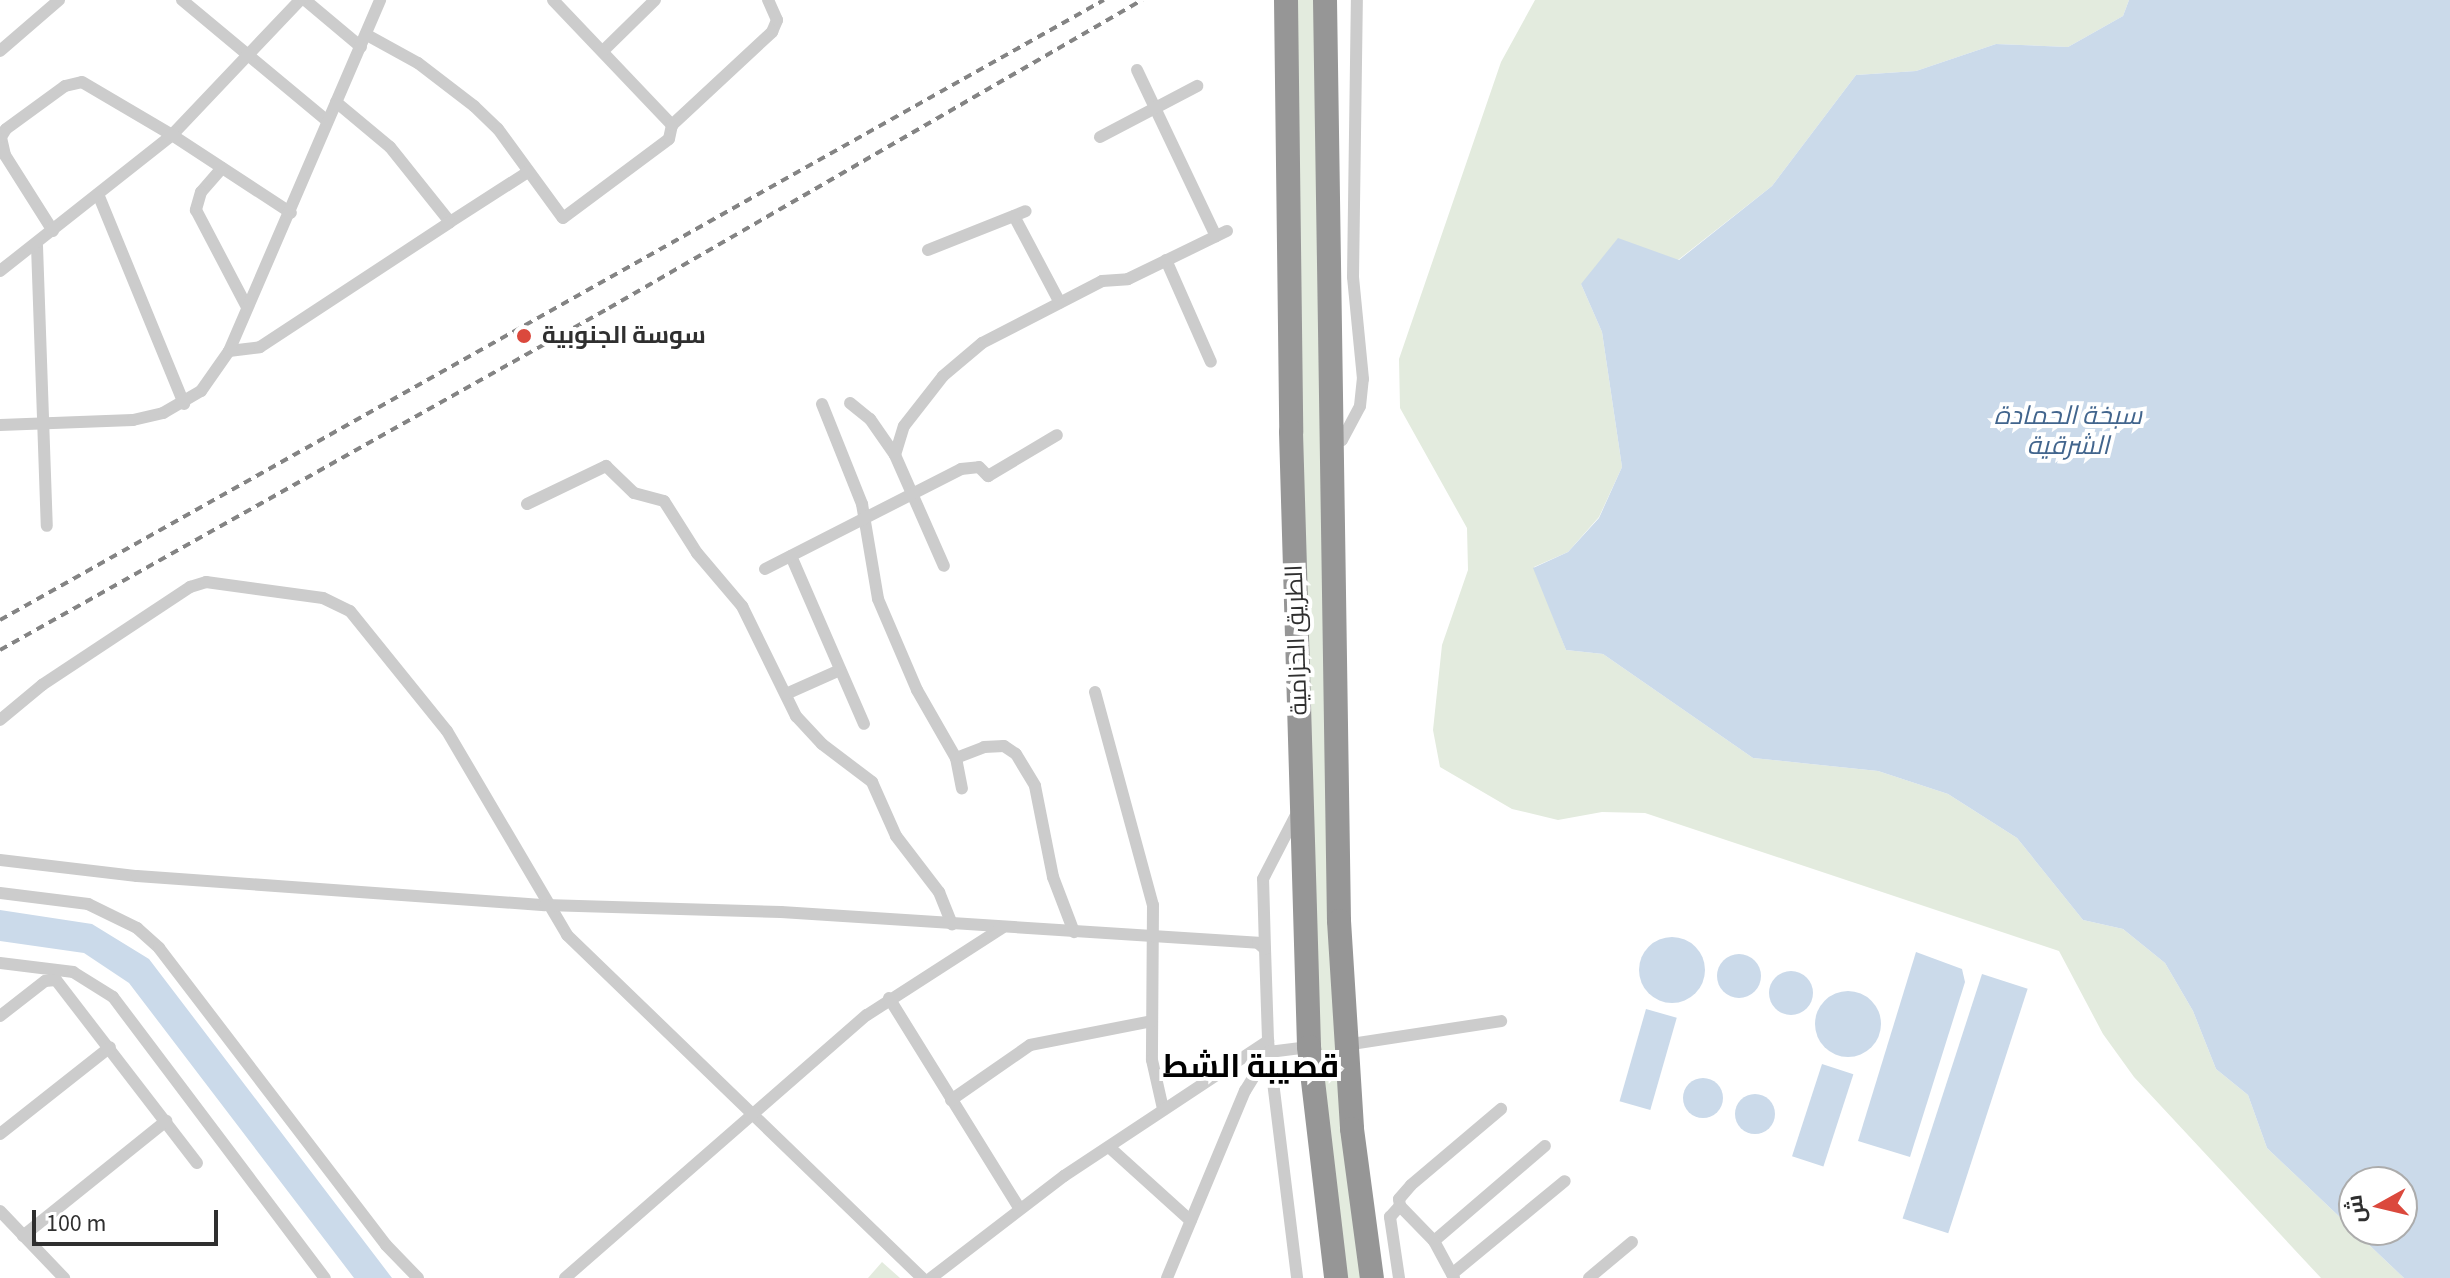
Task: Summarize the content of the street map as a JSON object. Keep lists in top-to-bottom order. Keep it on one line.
{"streets":{"highway":["الطريق الحزامية"]},"districts":["قصيبة الشط"],"water":["سبخة الحمادة الشرقية"],"places":["سوسة الجنوبية"],"scale_bar":"100 m","north":"left"}
